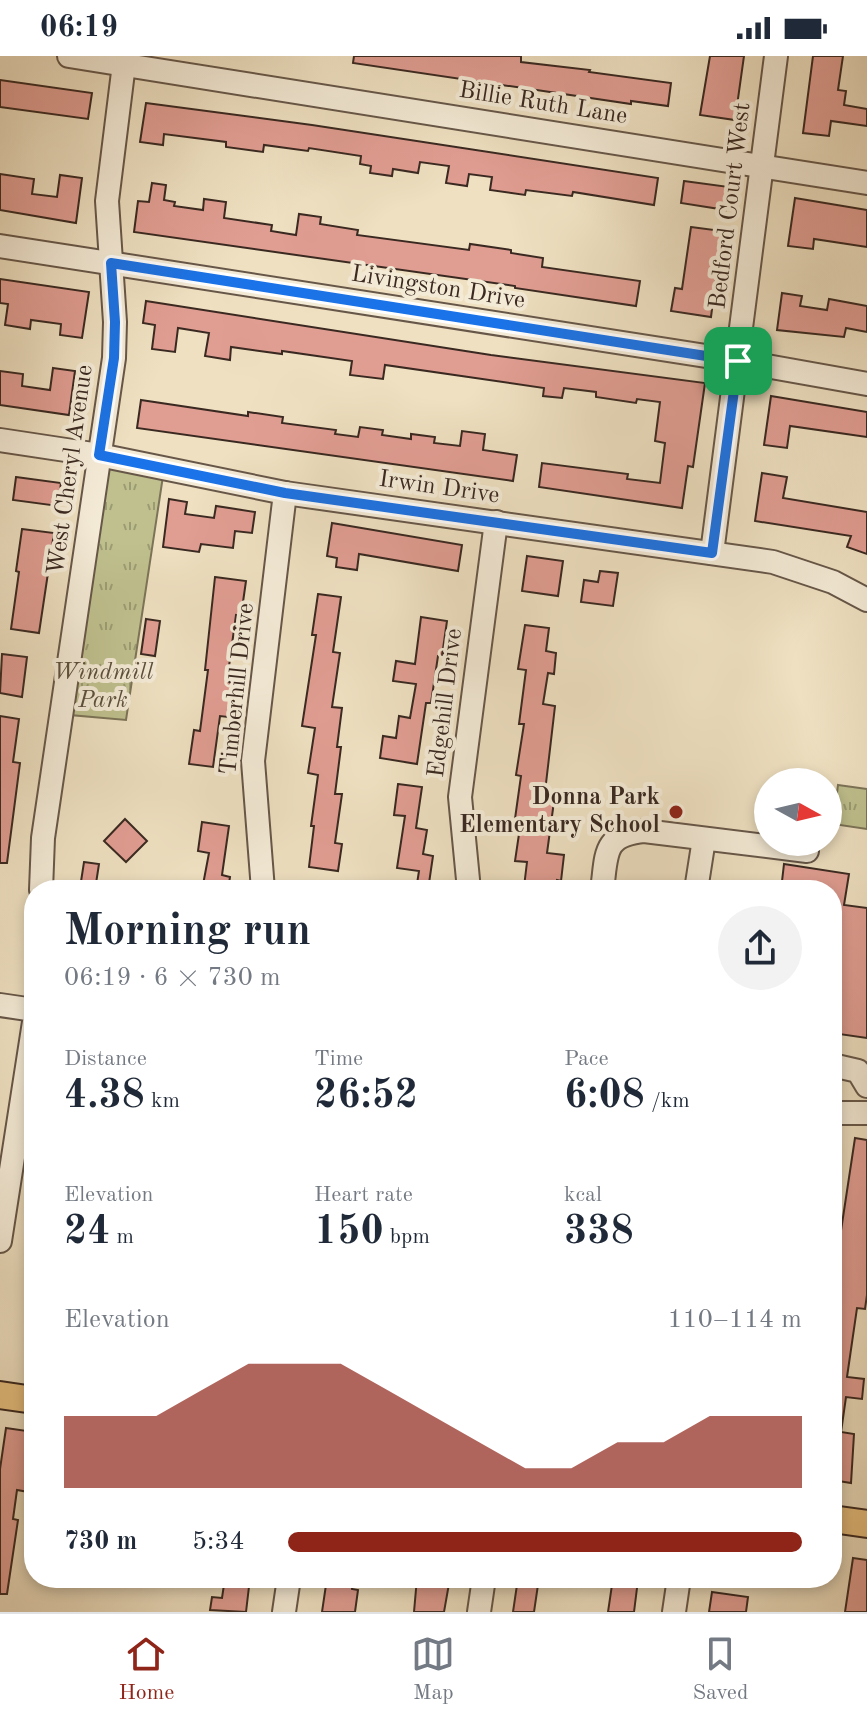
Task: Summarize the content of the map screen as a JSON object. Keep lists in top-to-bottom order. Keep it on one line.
{"streets":{"street":["Billie Ruth Lane","Bedford Court West","Livingston Drive","West Cheryl Avenue","Irwin Drive","Timberhill Drive","Edgehill Drive"]},"crossings":[["Billie Ruth Lane","Bedford Court West"],["Billie Ruth Lane","West Cheryl Avenue"],["Bedford Court West","Livingston Drive"],["Bedford Court West","Irwin Drive"],["Livingston Drive","West Cheryl Avenue"],["West Cheryl Avenue","Irwin Drive"],["Irwin Drive","Timberhill Drive"],["Irwin Drive","Edgehill Drive"]],"parks":["Windmill Park"],"places":["Donna Park Elementary School"],"north":"right","page":{"status":"06:19","heading":["Morning run","06:19 · 6 × 730 m"],"stats":[["Distance","4.38 km"],["Time","26:52"],["Pace","6:08 /km"],["Elevation","24 m"],["Heart rate","150 bpm"],["kcal","338"]],"chart":["Elevation","110–114 m"],"list":[{"name":"730 m","note":"5:34"}],"tabs":["Home","Map","Saved"]}}
